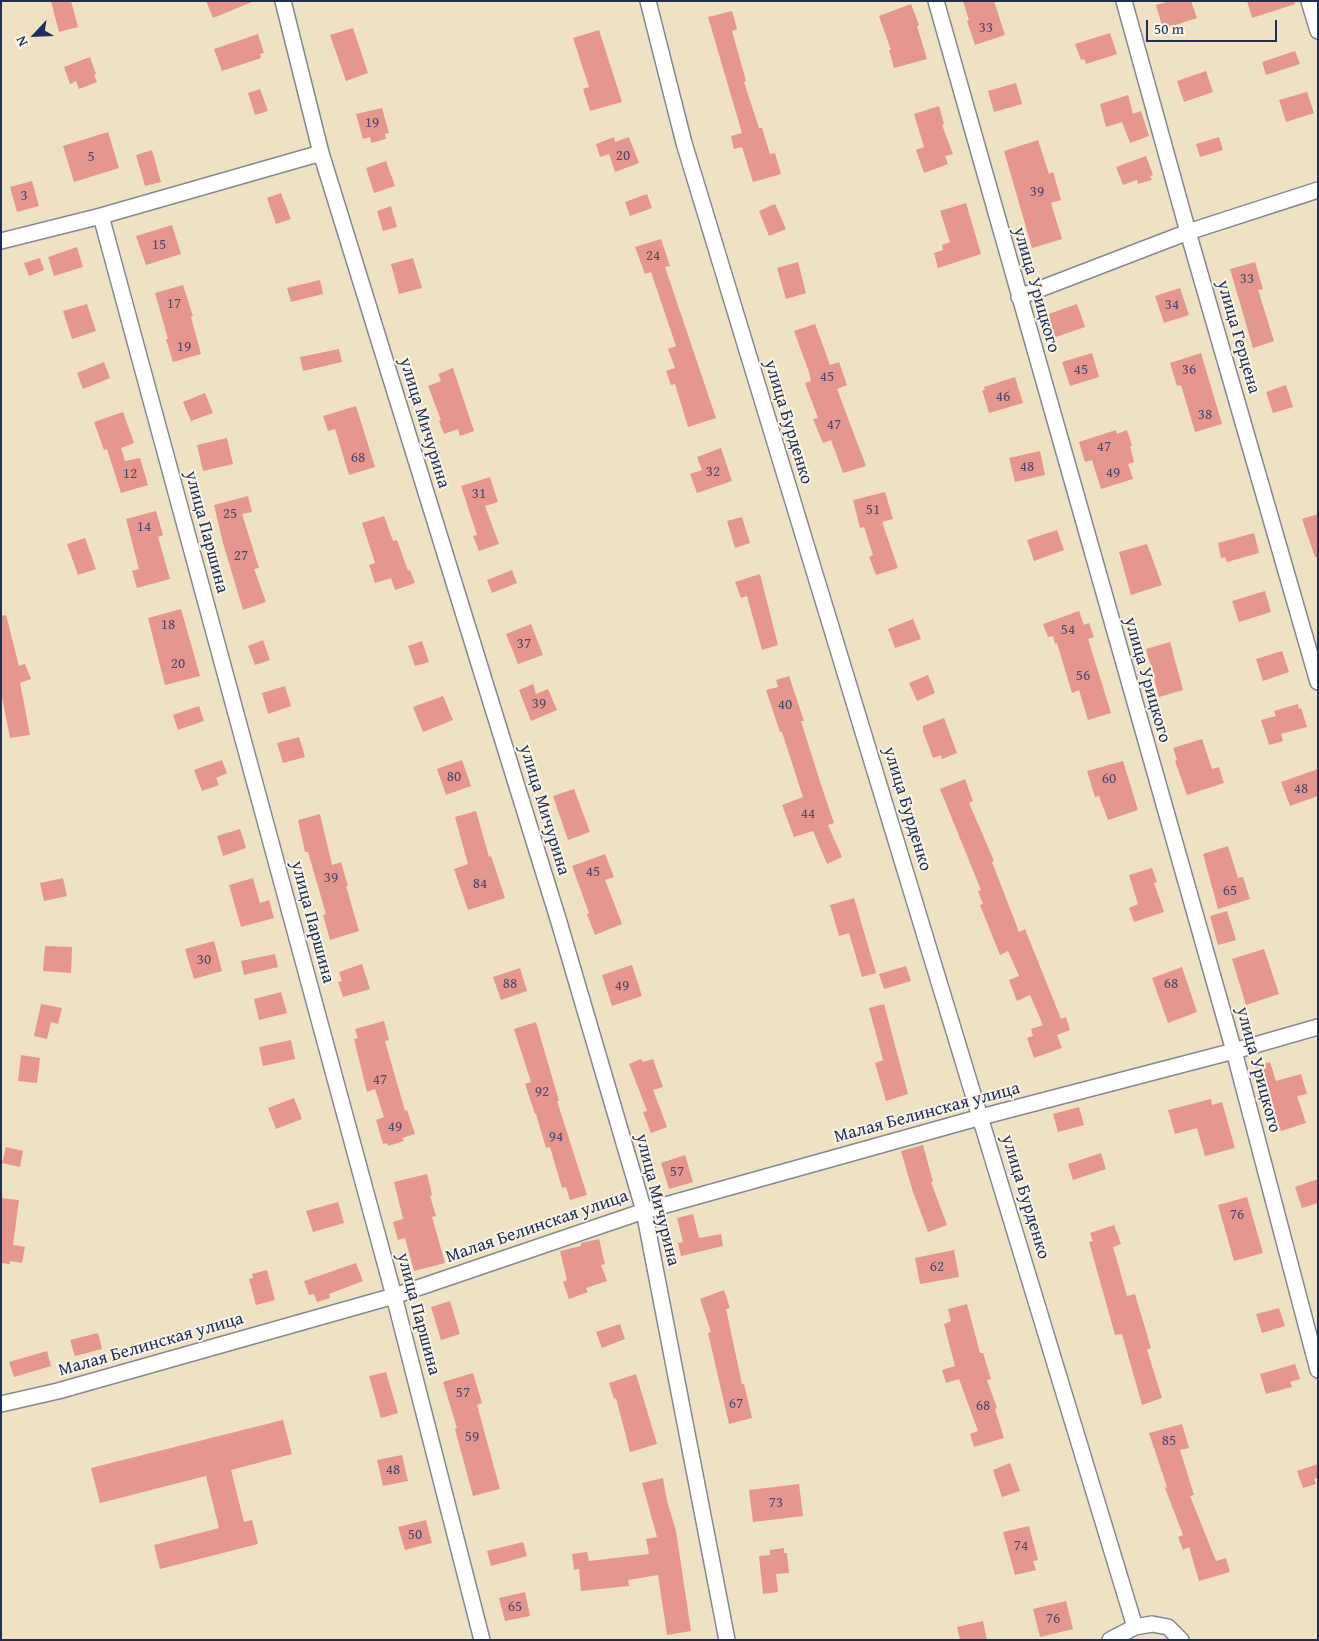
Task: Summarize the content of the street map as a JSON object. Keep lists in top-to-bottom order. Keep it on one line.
{"streets":{"street":["улица Урицкого","улица Герцена","улица Бурденко","улица Мичурина","улица Паршина","Малая Белинская улица"]},"crossings":[["улица Урицкого","Малая Белинская улица"],["улица Бурденко","Малая Белинская улица"],["улица Мичурина","Малая Белинская улица"],["улица Паршина","Малая Белинская улица"]],"house_numbers":["33","19","20","5","39","3","15","24","33","17","34","19","45","36","45","46","38","47","47","68","48","32","49","12","31","51","25","14","27","18","54","37","20","56","39","40","80","60","48","44","45","39","84","65","30","88","68","49","47","92","49","94","57","76","62","57","67","68","59","85","48","73","50","74","65","76"],"scale_bar":"50 m","north":"bottom left"}
